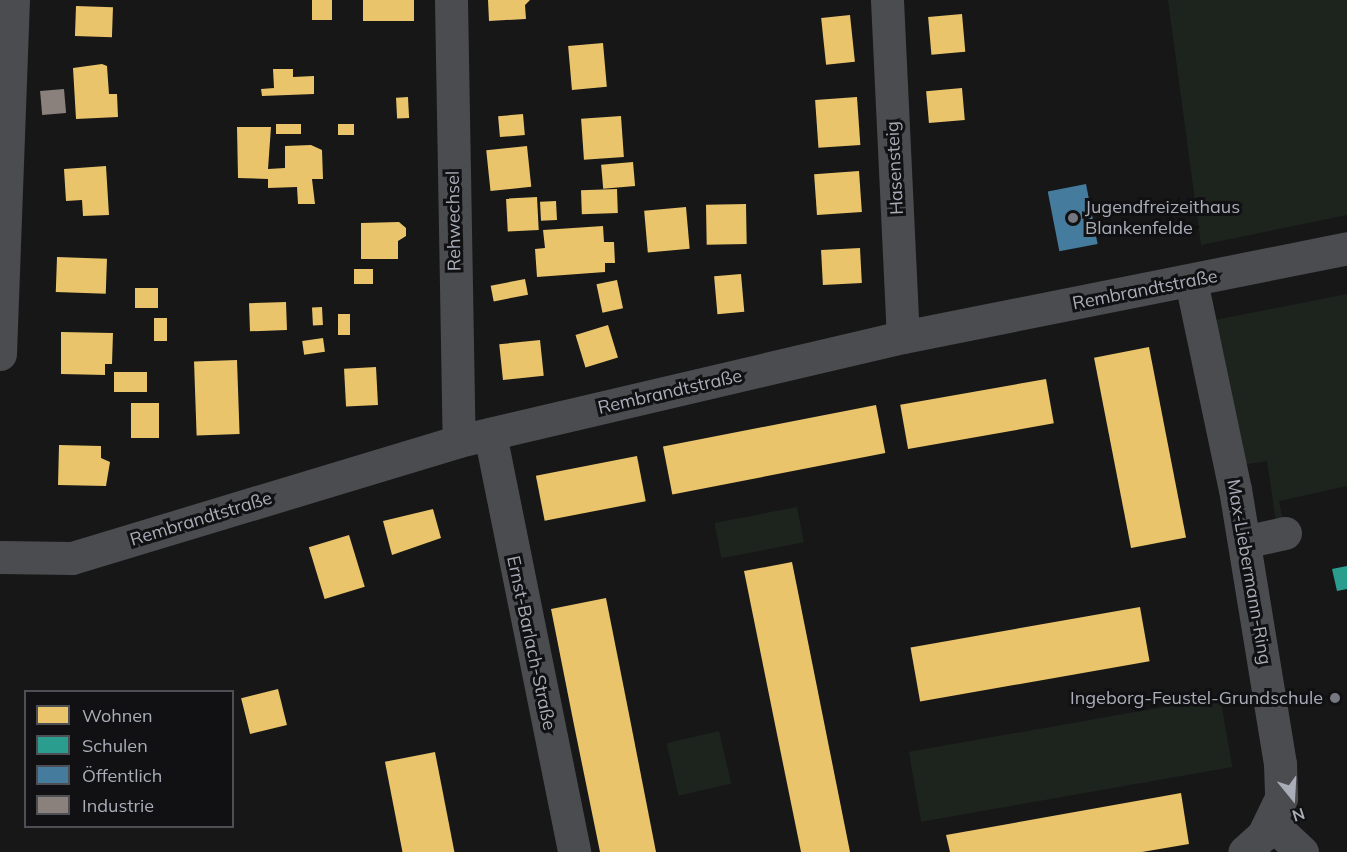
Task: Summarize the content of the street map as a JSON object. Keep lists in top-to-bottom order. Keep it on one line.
{"streets":{"street":["Hasensteig","Rehwechsel","Rembrandtstraße","Max-Liebermann-Ring","Ernst-Barlach-Straße"]},"crossings":[["Hasensteig","Rembrandtstraße"],["Rehwechsel","Rembrandtstraße"],["Rehwechsel","Ernst-Barlach-Straße"],["Rembrandtstraße","Max-Liebermann-Ring"],["Rembrandtstraße","Ernst-Barlach-Straße"]],"places":["Jugendfreizeithaus Blankenfelde","Ingeborg-Feustel-Grundschule"],"legend":["Wohnen","Schulen","Öffentlich","Industrie"],"north":"bottom"}
